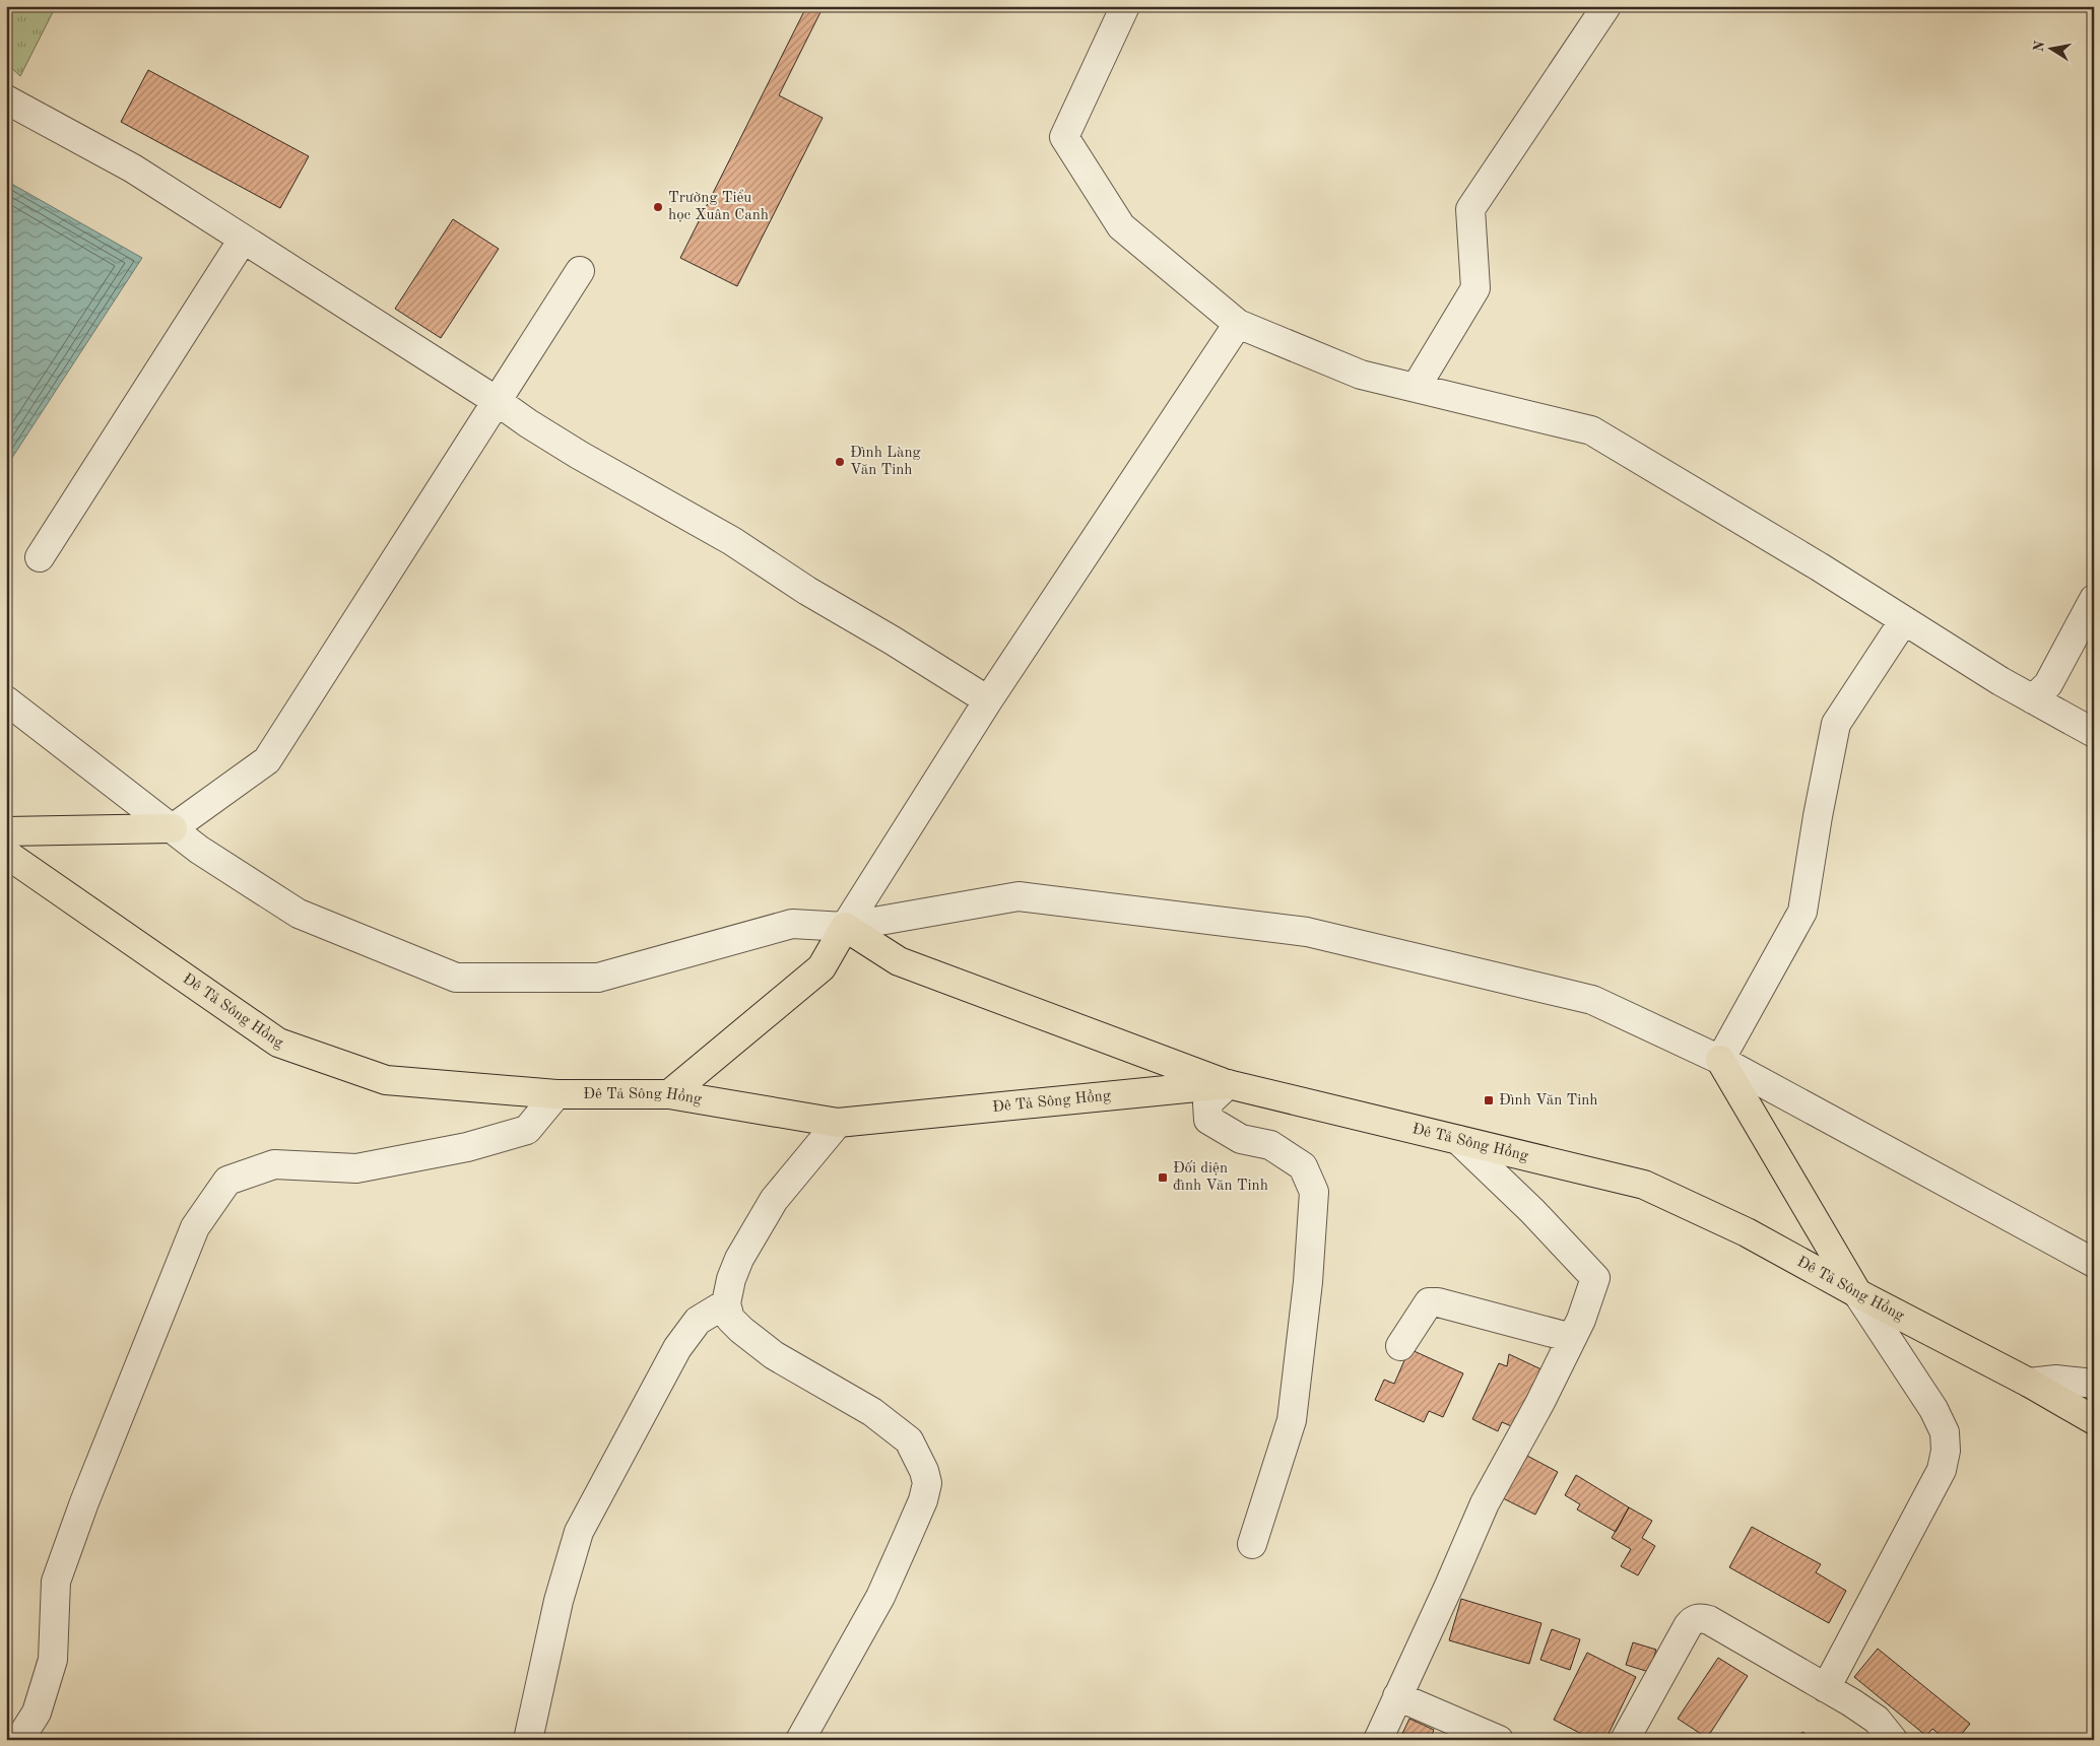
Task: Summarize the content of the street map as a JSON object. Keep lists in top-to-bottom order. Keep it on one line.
{"streets":{"main road":["Đê Tả Sông Hồng"]},"places":{"other":["Trường Tiểu học Xuân Canh","Đình Làng Văn Tinh"],"transit":["Đình Văn Tinh","Đối diện đình Văn Tinh"]},"north":"left"}
